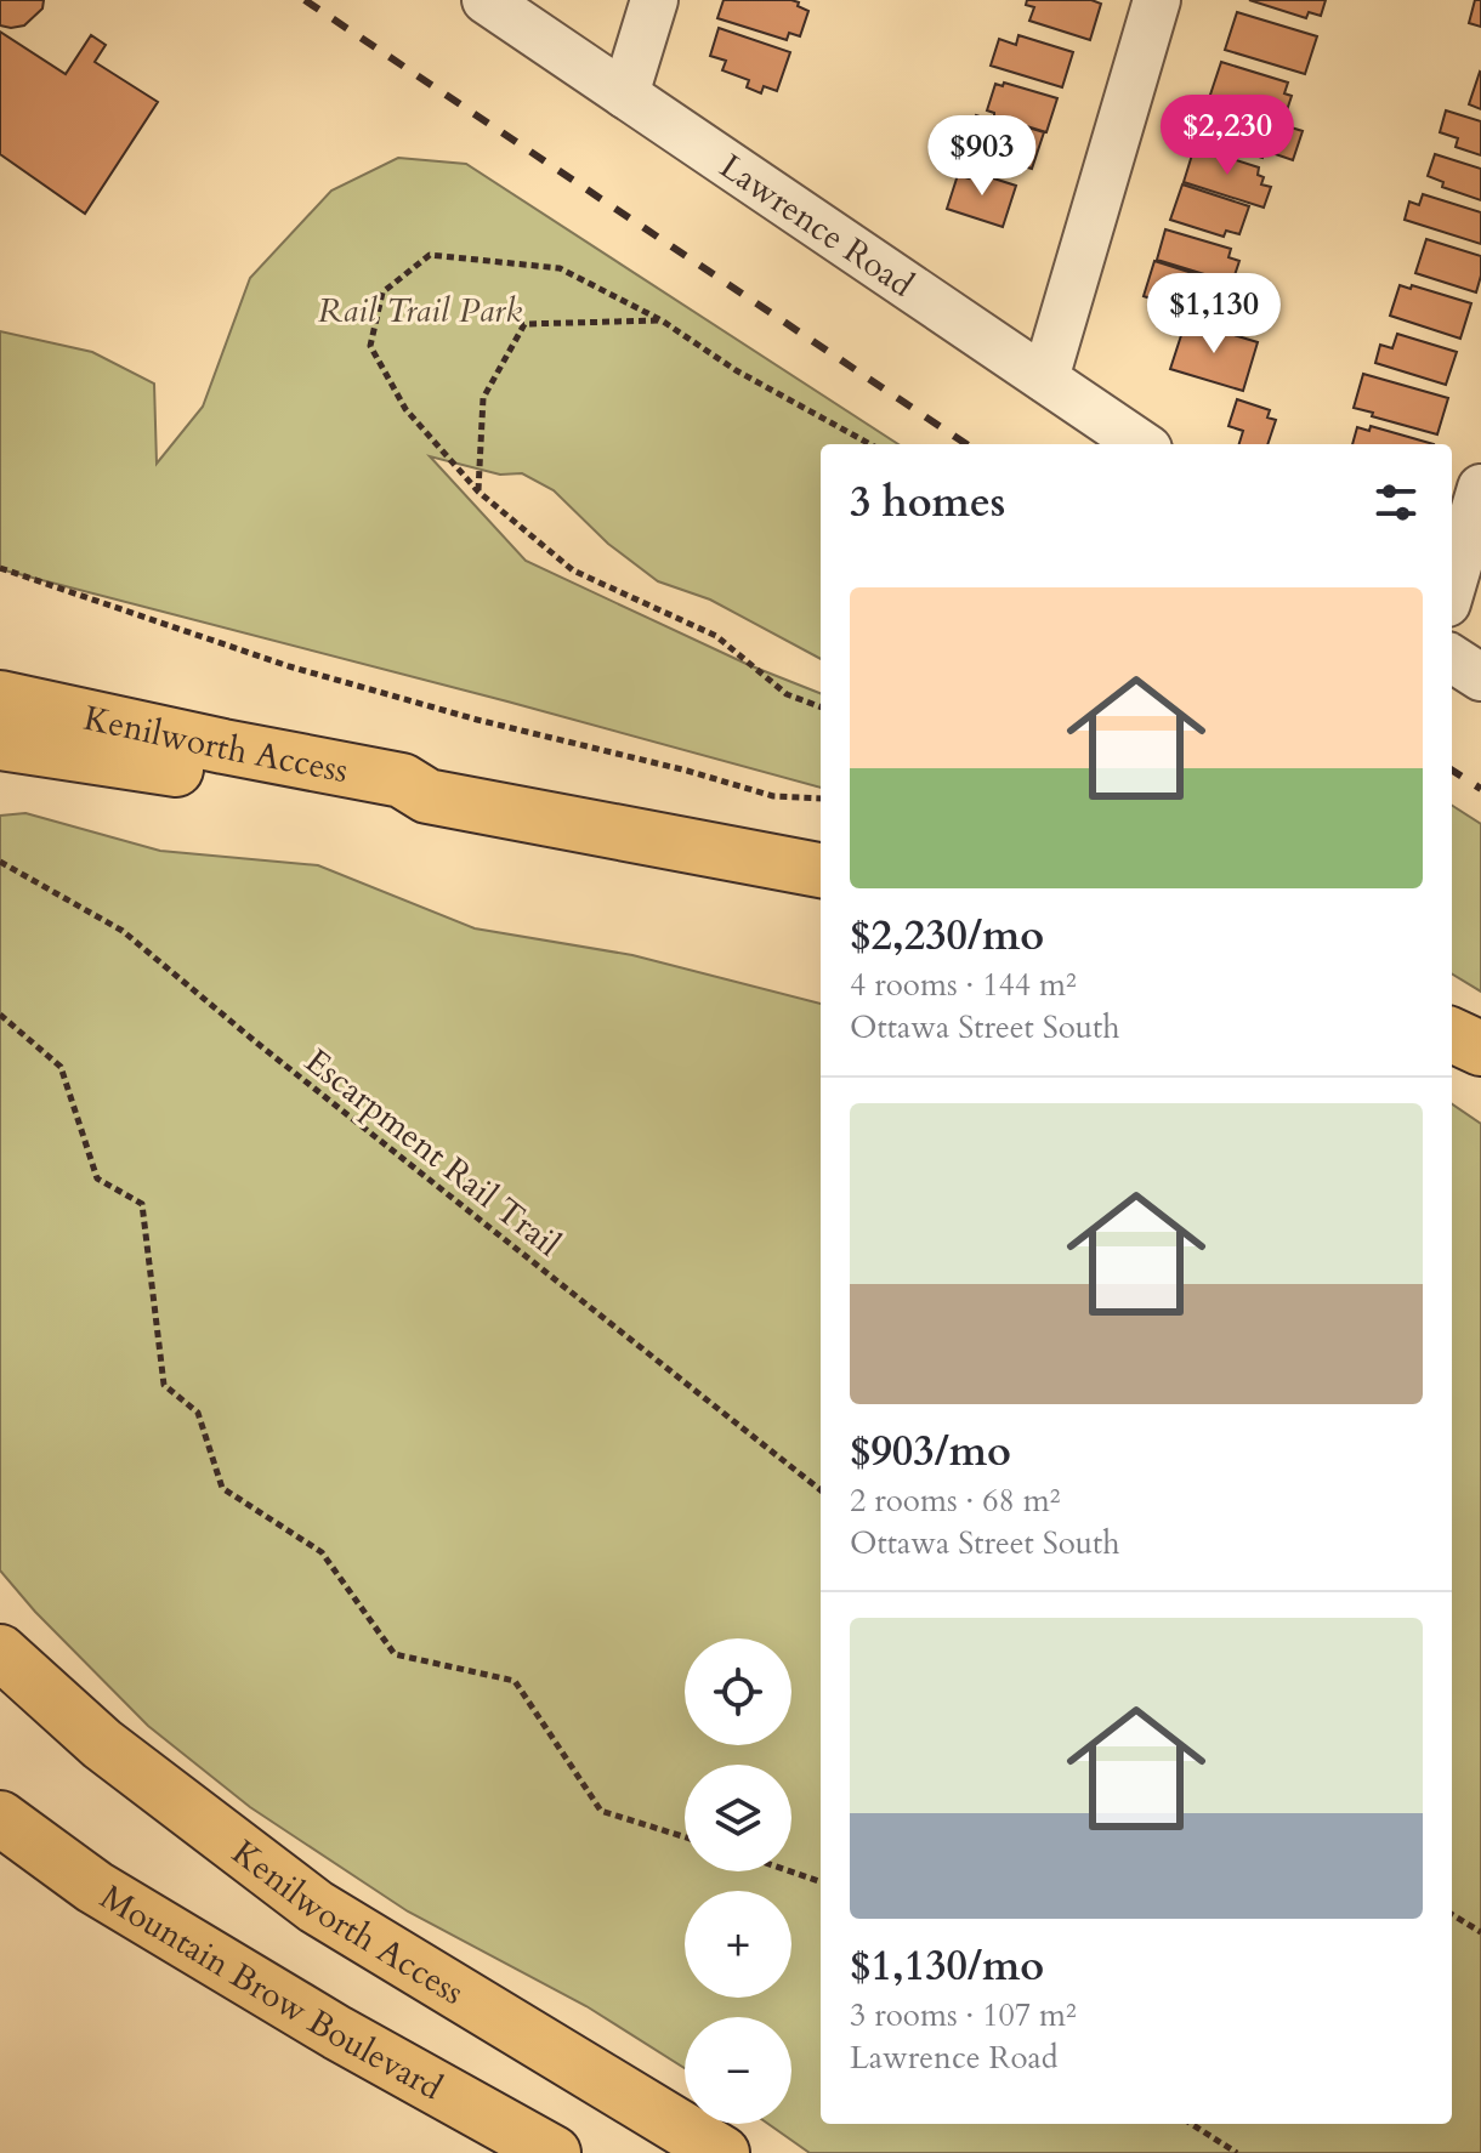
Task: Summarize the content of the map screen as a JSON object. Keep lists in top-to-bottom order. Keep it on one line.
{"streets":{"main road":["Kenilworth Access","Mountain Brow Boulevard"],"street":["Lawrence Road"],"path":["Escarpment Rail Trail"]},"parks":["Rail Trail Park"],"page":{"price":["$2,230","$903","$1,130"],"heading":"3 homes","list":[{"name":"$2,230/mo","note":"4 rooms · 144 m² · Ottawa Street South"},{"name":"$903/mo","note":"2 rooms · 68 m² · Ottawa Street South"},{"name":"$1,130/mo","note":"3 rooms · 107 m² · Lawrence Road"}],"map_buttons":["+","−"]}}
